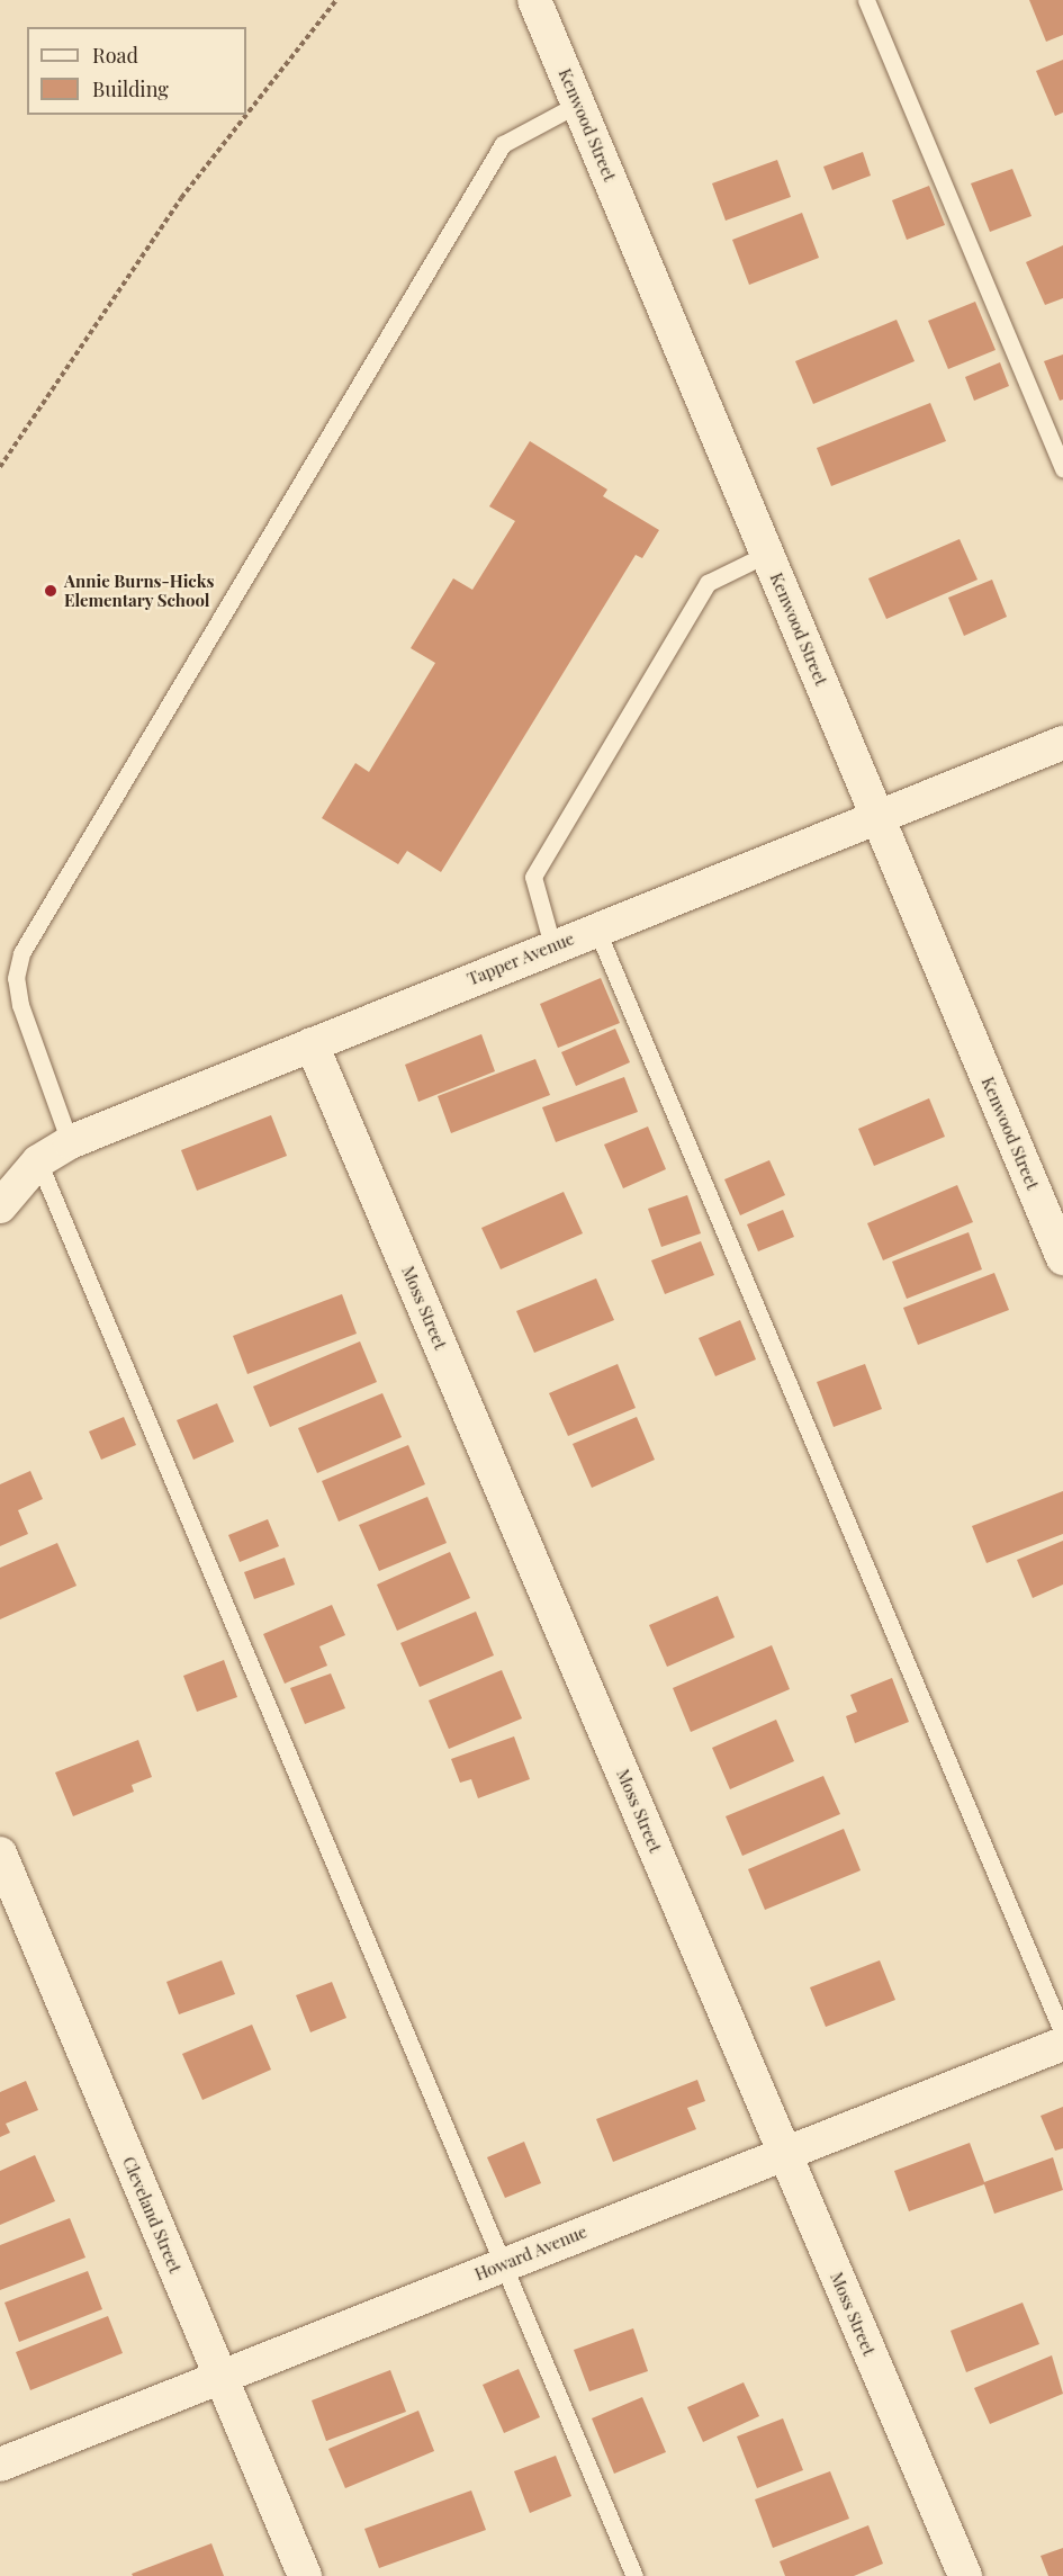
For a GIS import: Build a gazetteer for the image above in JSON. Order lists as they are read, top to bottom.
{
  "streets": {
    "street": [
      "Kenwood Street",
      "Tapper Avenue",
      "Moss Street",
      "Cleveland Street",
      "Howard Avenue"
    ]
  },
  "crossings": [
    ["Kenwood Street", "Tapper Avenue"],
    ["Tapper Avenue", "Moss Street"],
    ["Moss Street", "Howard Avenue"],
    ["Cleveland Street", "Howard Avenue"]
  ],
  "places": ["Annie Burns-Hicks Elementary School"],
  "legend": ["Road", "Building"]
}
